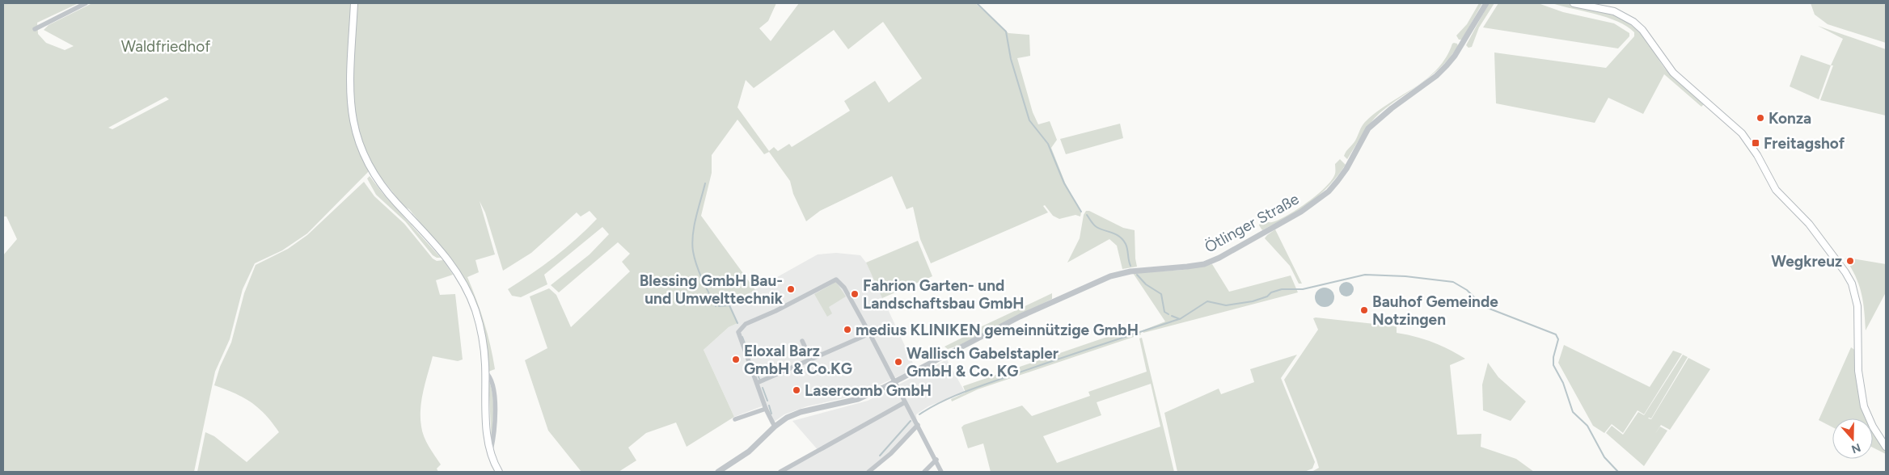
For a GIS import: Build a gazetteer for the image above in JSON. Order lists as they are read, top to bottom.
{
  "streets": {
    "street": ["Ötlinger Straße"]
  },
  "parks": ["Waldfriedhof"],
  "places": {
    "other": [
      "Konza",
      "Wegkreuz",
      "Blessing GmbH Bau- und Umwelttechnik",
      "Fahrion Garten- und Landschaftsbau GmbH",
      "Bauhof Gemeinde Notzingen",
      "medius KLINIKEN gemeinnützige GmbH",
      "Eloxal Barz GmbH & Co.KG",
      "Wallisch Gabelstapler GmbH & Co. KG",
      "Lasercomb GmbH"
    ],
    "transit": ["Freitagshof"]
  },
  "north": "bottom"
}
